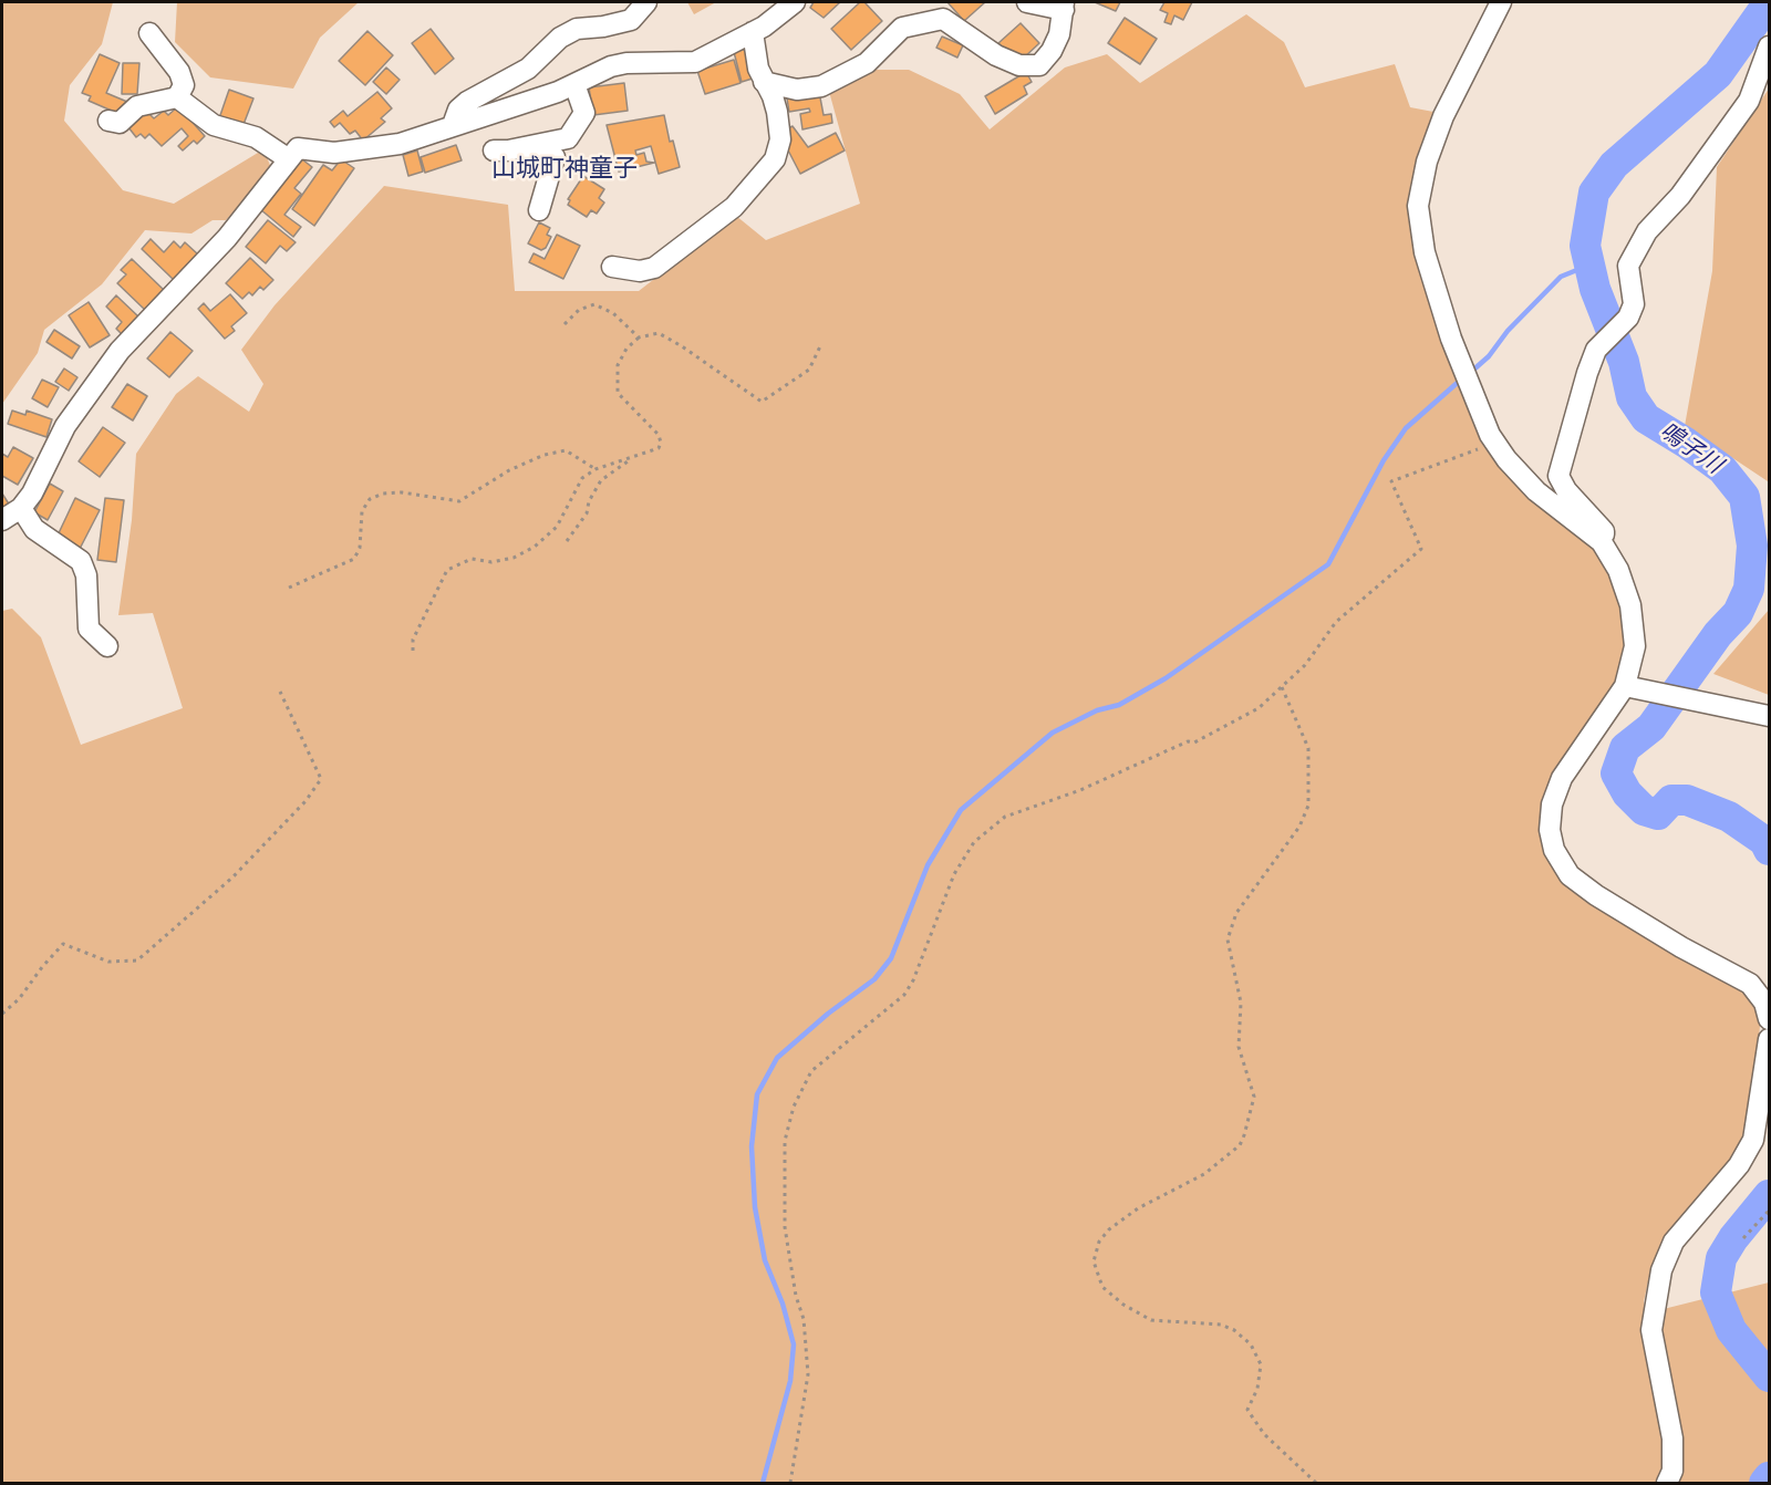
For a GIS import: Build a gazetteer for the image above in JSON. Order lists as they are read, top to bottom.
{
  "districts": ["山城町神童子"],
  "water": ["鳴子川"]
}
